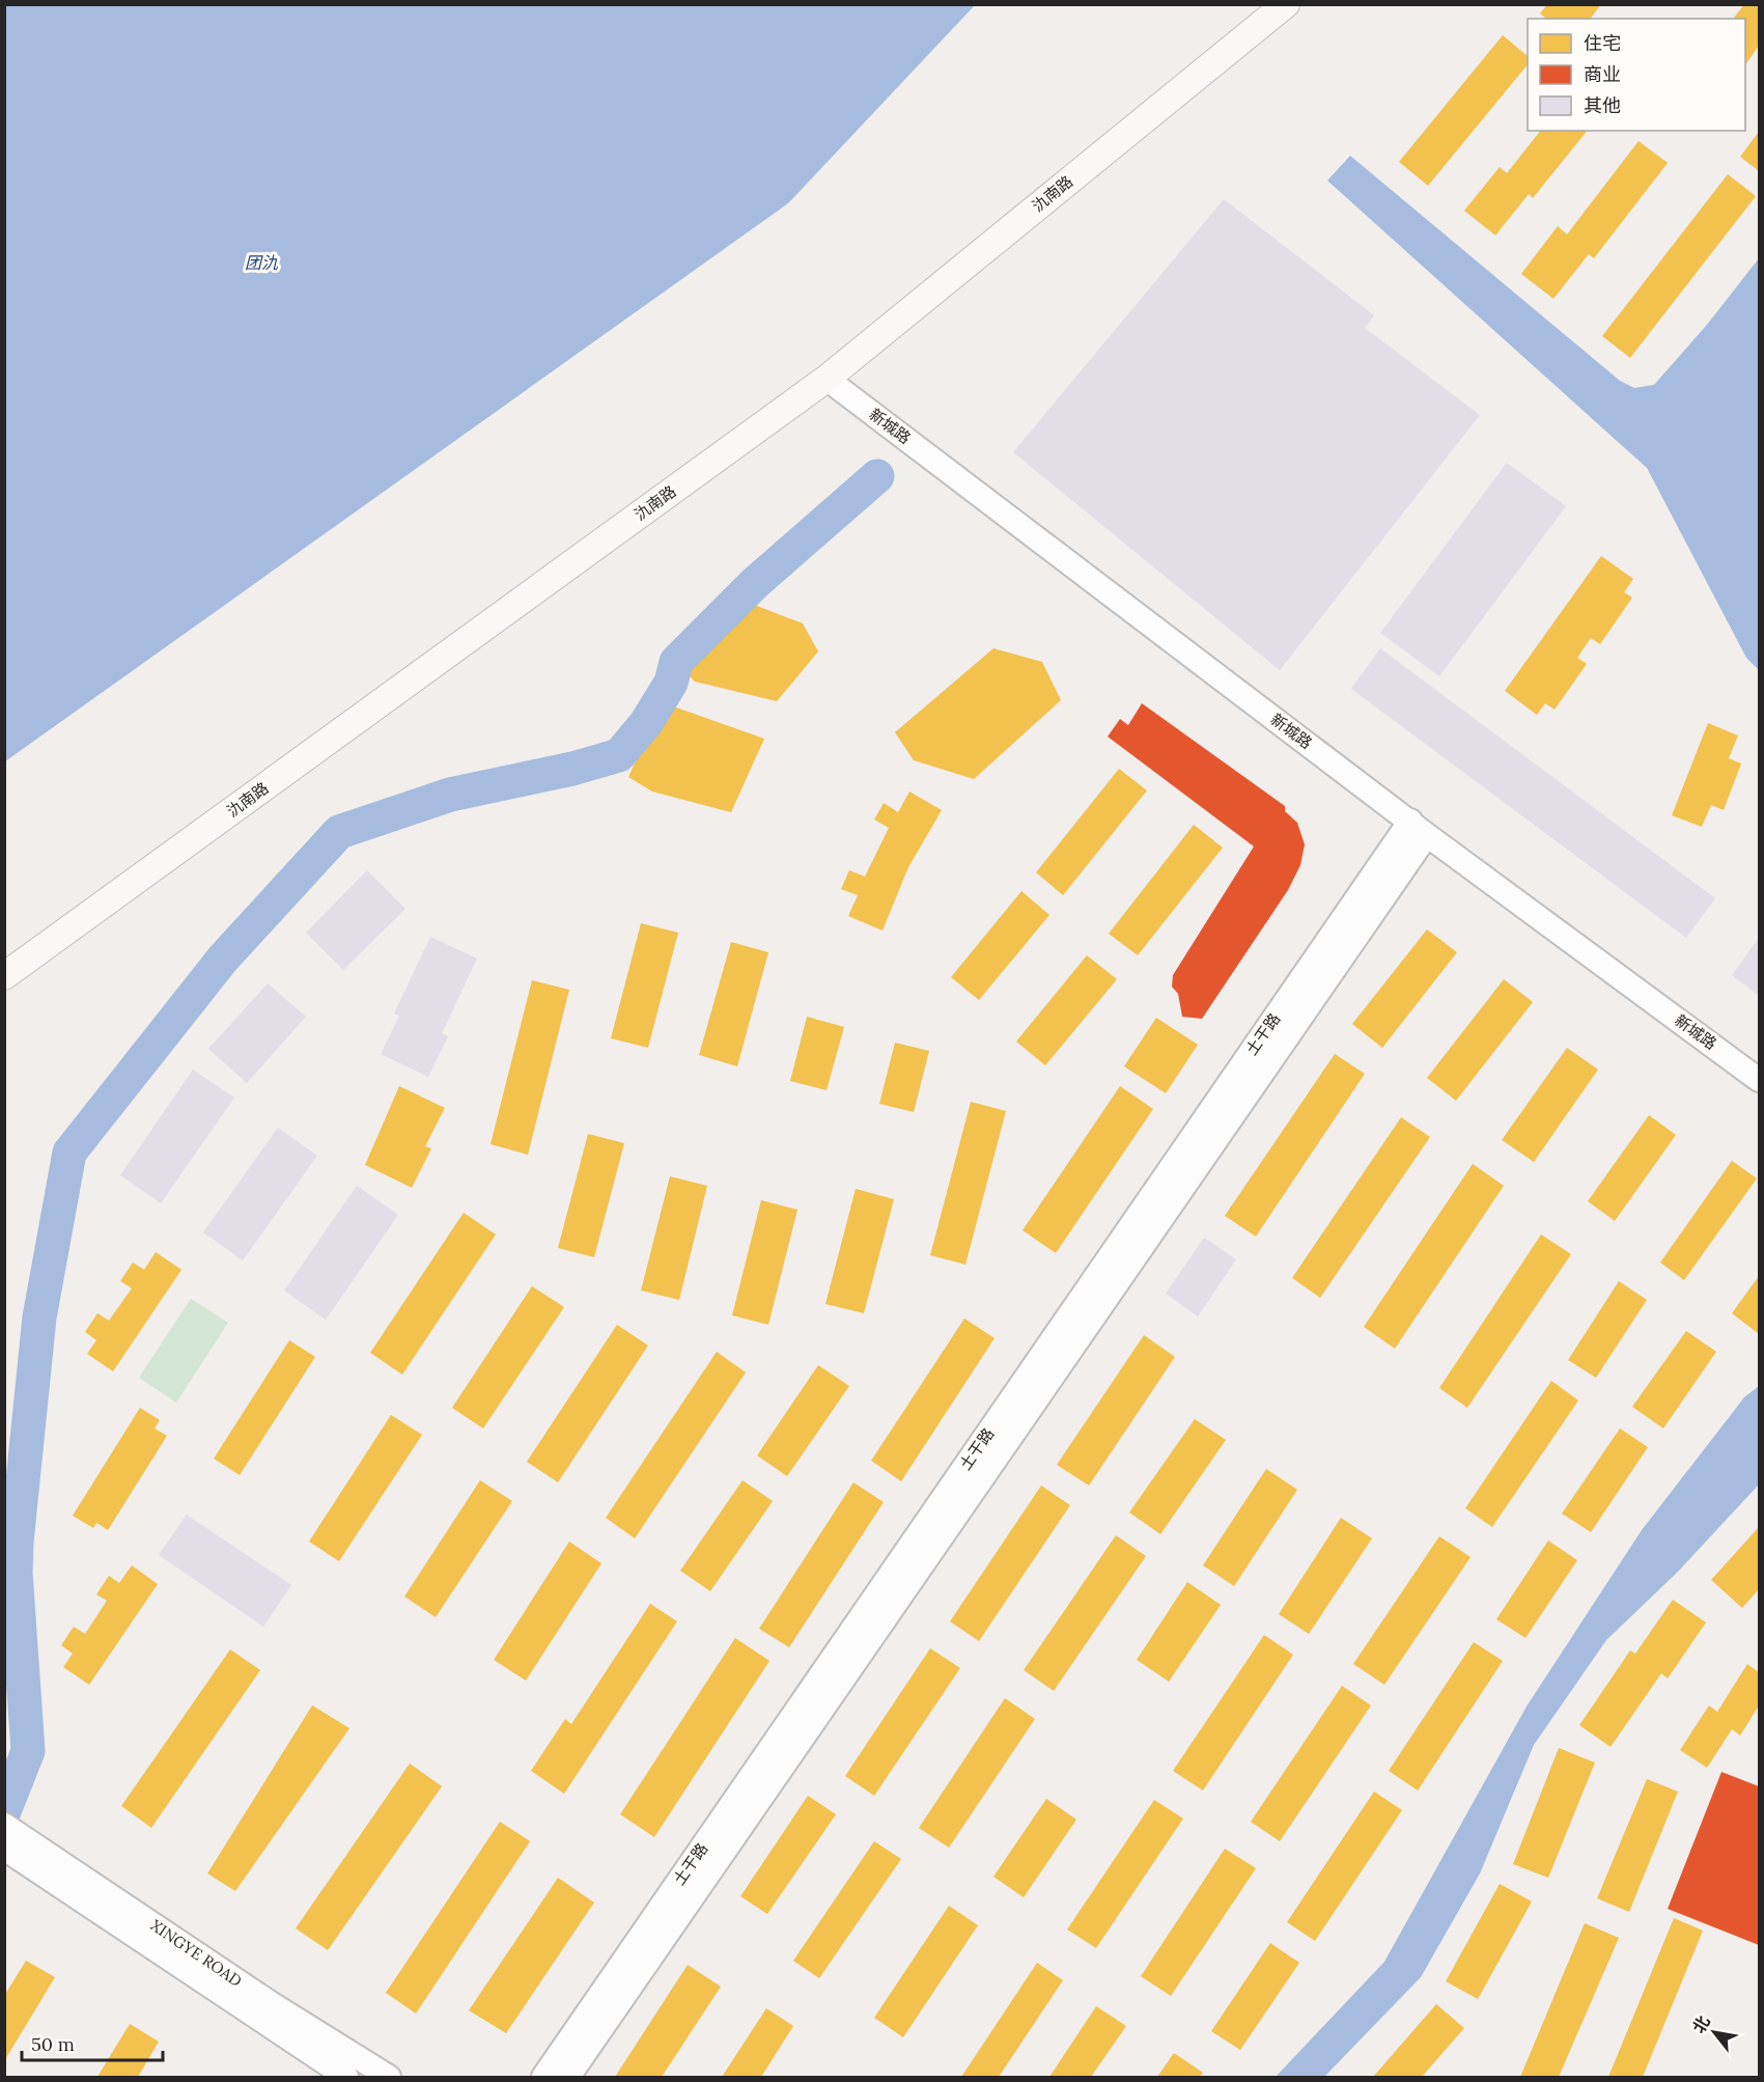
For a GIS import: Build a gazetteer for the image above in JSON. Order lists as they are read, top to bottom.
{
  "streets": {
    "main road": ["氿南路"],
    "street": ["新城路", "土干路", "XINGYE ROAD"]
  },
  "crossings": [
    ["氿南路", "新城路"],
    ["新城路", "土干路"]
  ],
  "water": ["团氿"],
  "legend": ["住宅", "商业", "其他"],
  "scale_bar": "50 m",
  "north": "top left"
}
